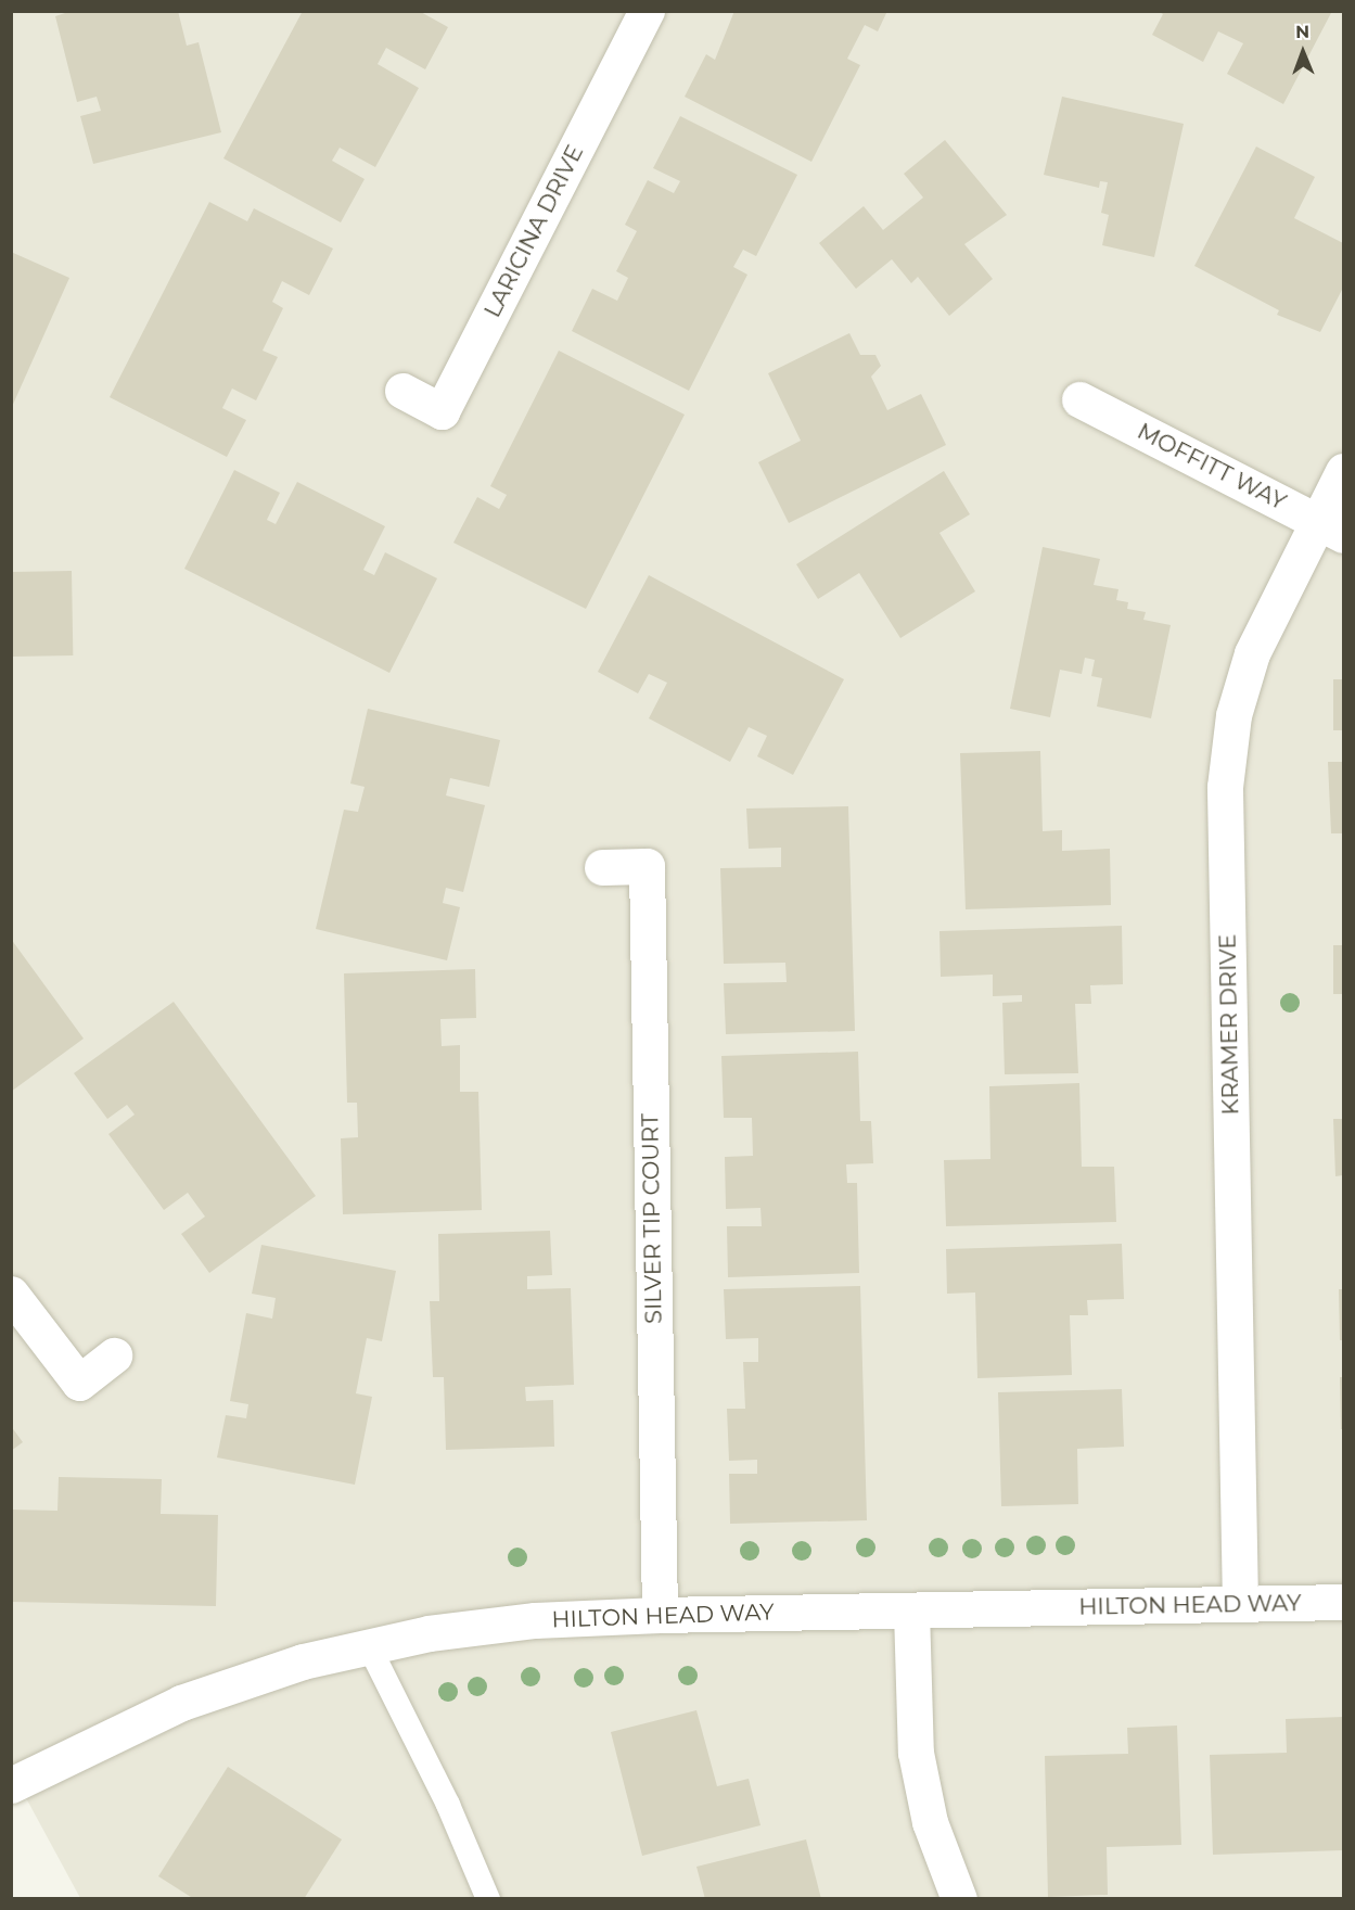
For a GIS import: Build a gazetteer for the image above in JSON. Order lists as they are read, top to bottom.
{
  "streets": {
    "street": [
      "LARICINA DRIVE",
      "MOFFITT WAY",
      "KRAMER DRIVE",
      "SILVER TIP COURT",
      "HILTON HEAD WAY"
    ]
  },
  "crossings": [
    ["MOFFITT WAY", "KRAMER DRIVE"],
    ["KRAMER DRIVE", "HILTON HEAD WAY"],
    ["SILVER TIP COURT", "HILTON HEAD WAY"]
  ],
  "north": "top"
}
